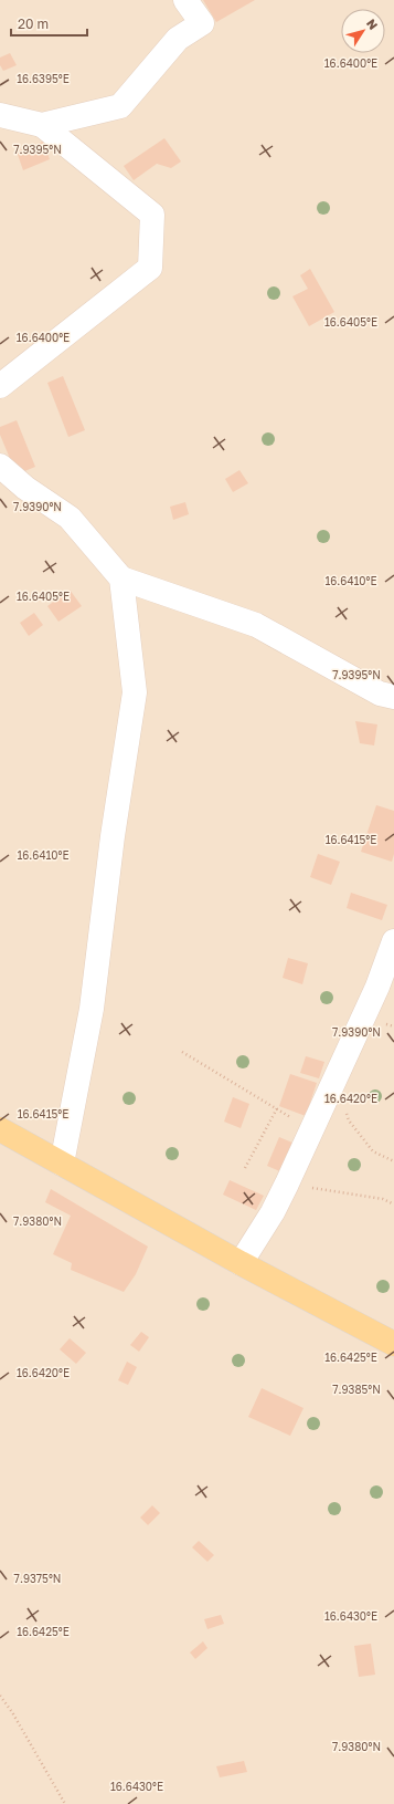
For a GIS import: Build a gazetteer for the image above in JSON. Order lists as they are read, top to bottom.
{
  "scale_bar": "20 m",
  "north": "top right",
  "coordinates": [
    "16.6400°E",
    "16.6395°E",
    "7.9395°N",
    "16.6405°E",
    "7.9390°N",
    "16.6410°E",
    "16.6415°E",
    "16.6420°E",
    "7.9380°N",
    "16.6425°E",
    "7.9385°N",
    "7.9375°N",
    "16.6430°E"
  ]
}
